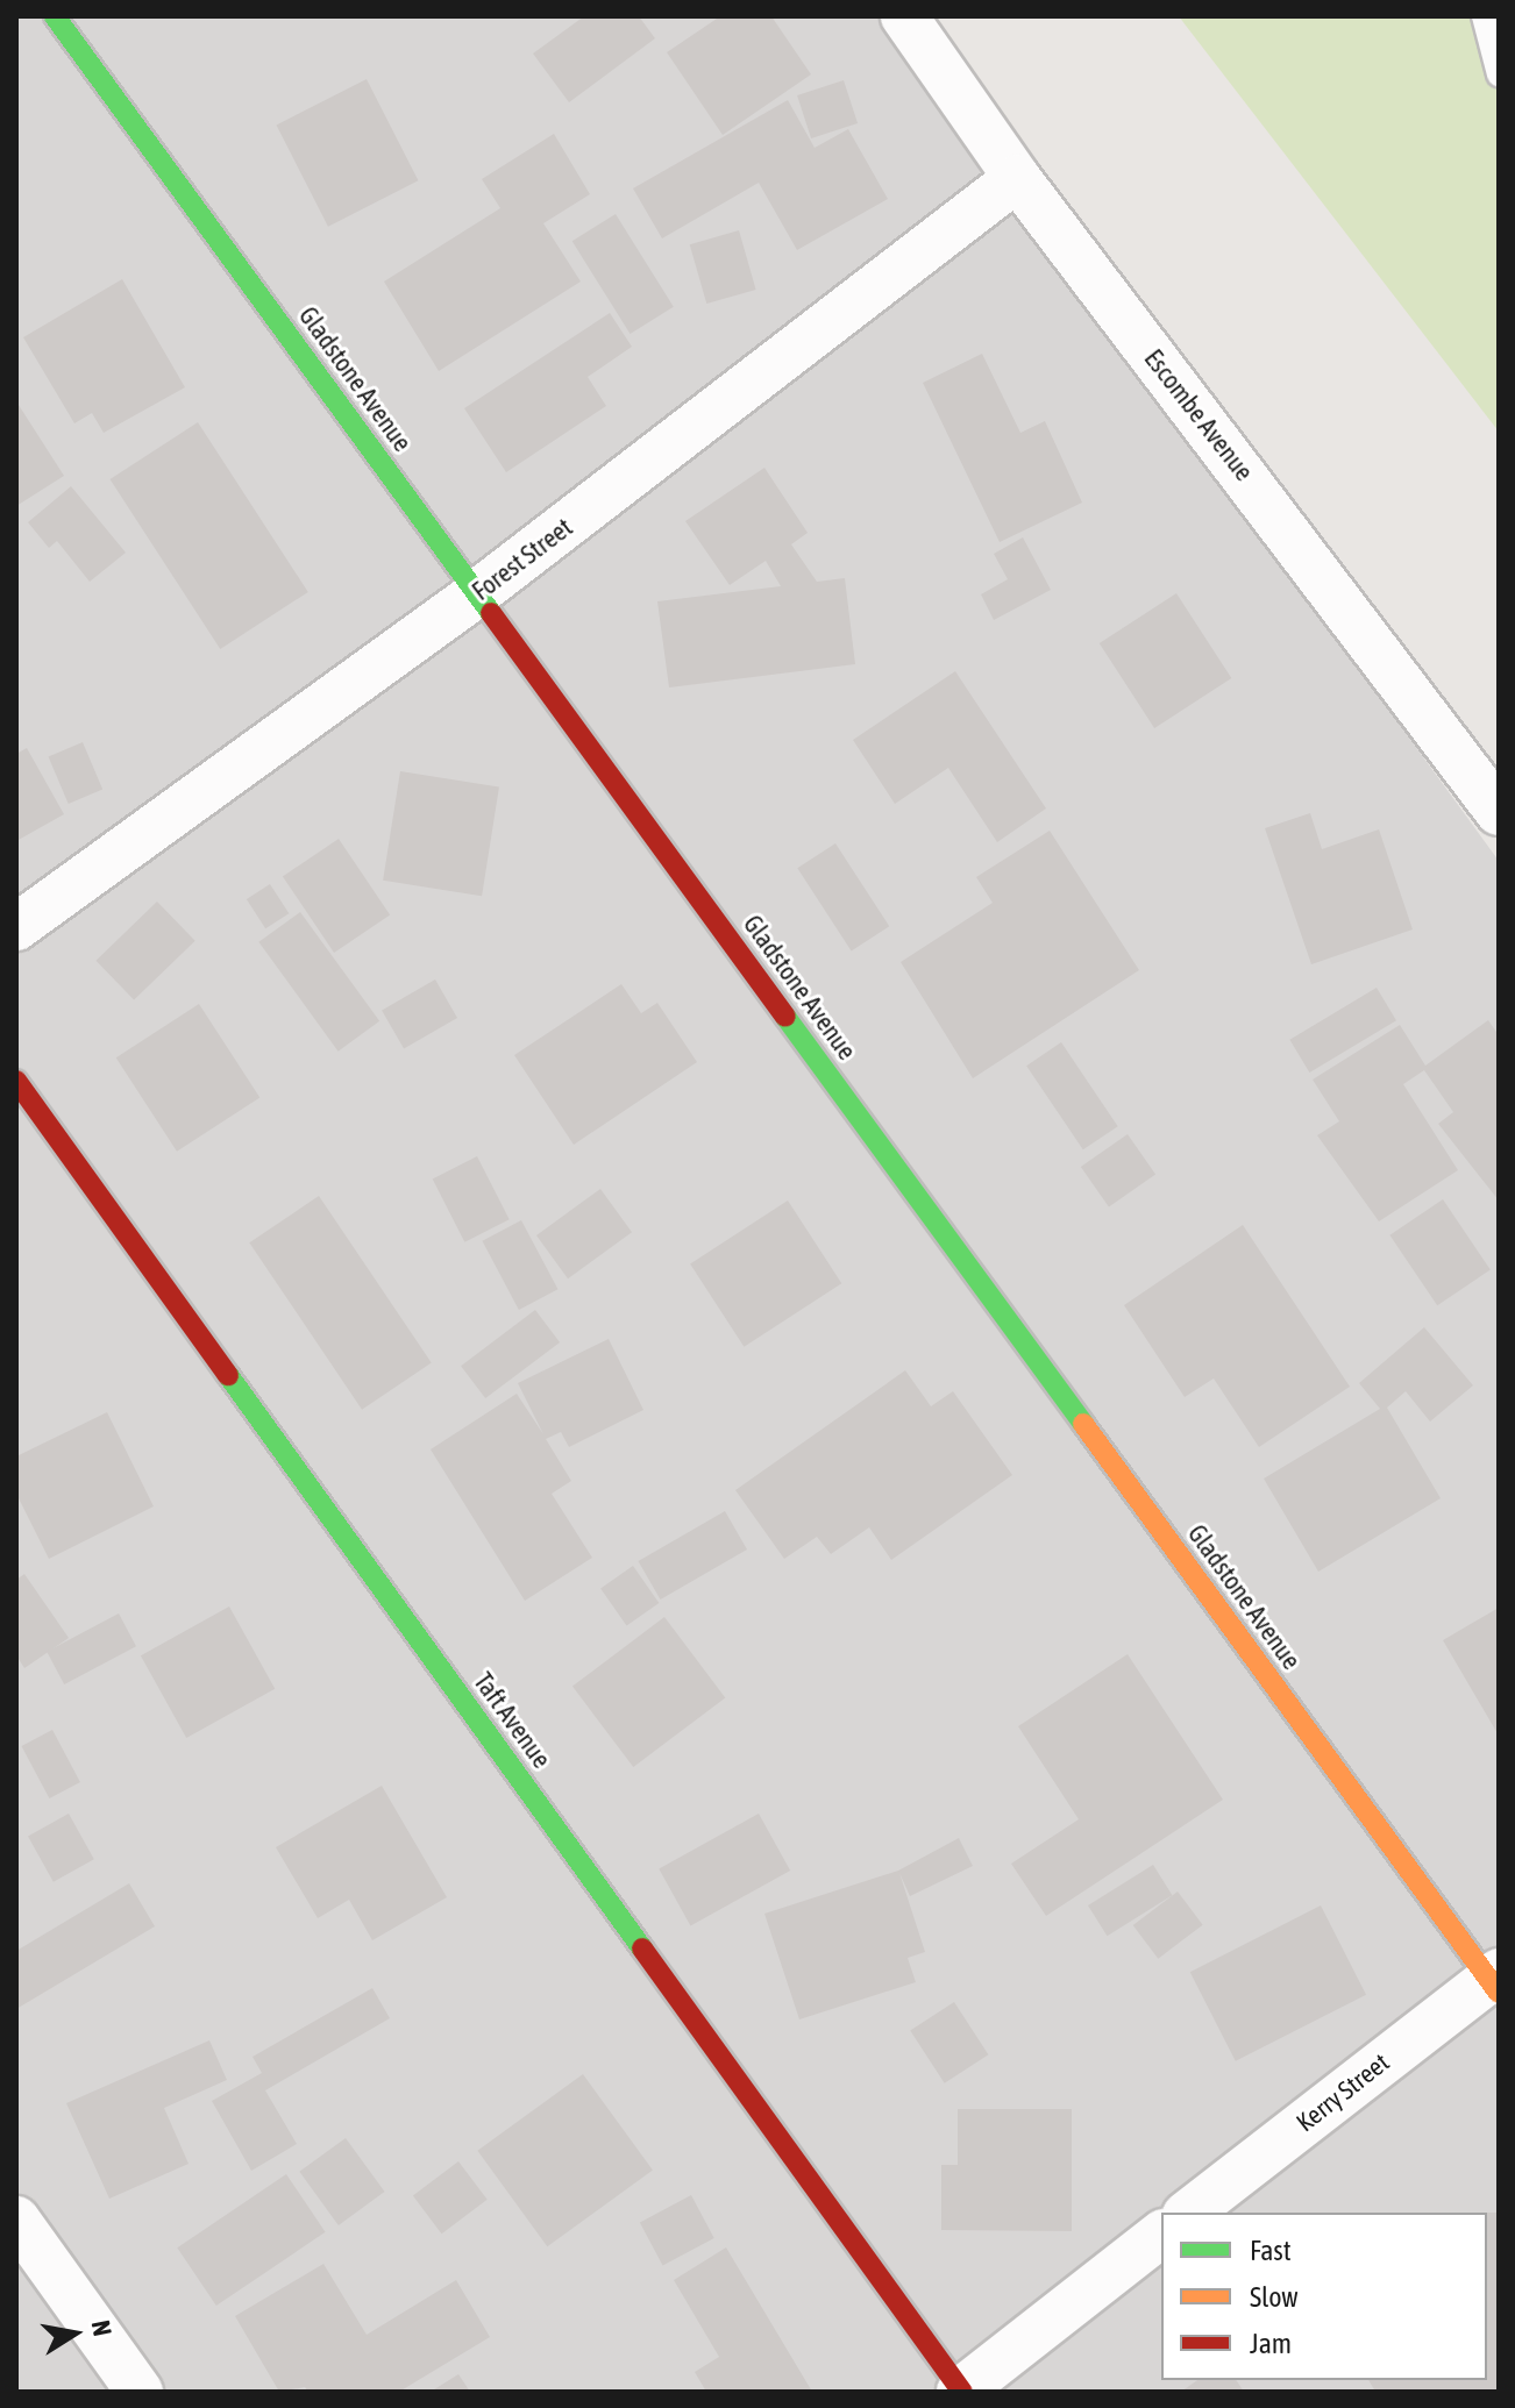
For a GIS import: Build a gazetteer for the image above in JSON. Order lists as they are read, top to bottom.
{
  "streets": {
    "street": [
      "Gladstone Avenue",
      "Escombe Avenue",
      "Forest Street",
      "Taft Avenue",
      "Kerry Street"
    ]
  },
  "crossings": [
    ["Gladstone Avenue", "Forest Street"],
    ["Gladstone Avenue", "Kerry Street"],
    ["Escombe Avenue", "Forest Street"]
  ],
  "legend": ["Fast", "Slow", "Jam"],
  "north": "right"
}
